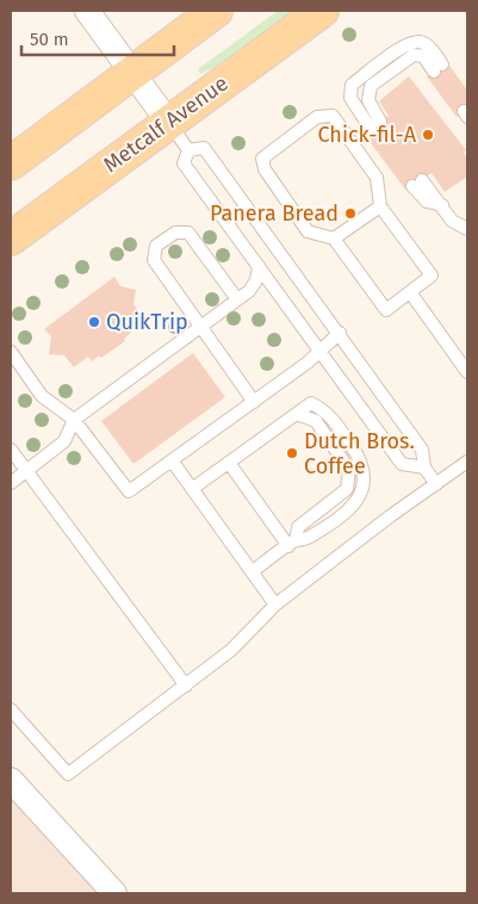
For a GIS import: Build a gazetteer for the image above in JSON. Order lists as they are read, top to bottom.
{
  "streets": {
    "main road": ["Metcalf Avenue"]
  },
  "places": [
    "Chick-fil-A",
    "Panera Bread",
    "QuikTrip",
    "Dutch Bros. Coffee"
  ],
  "scale_bar": "50 m"
}
